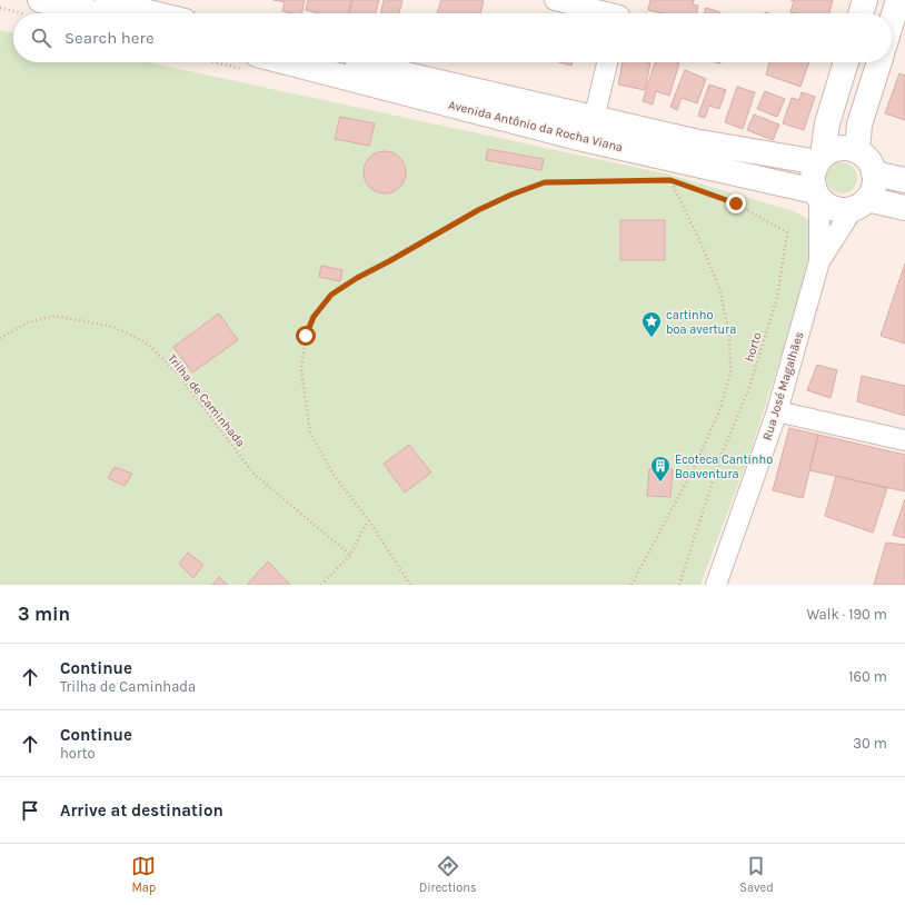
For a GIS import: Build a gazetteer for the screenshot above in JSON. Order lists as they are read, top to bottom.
{
  "streets": {
    "main road": ["Avenida Antônio da Rocha Viana"],
    "street": ["Rua José Magalhães"],
    "path": ["horto", "Trilha de Caminhada"]
  },
  "crossings": [
    ["Avenida Antônio da Rocha Viana", "Rua José Magalhães"]
  ],
  "places": {
    "place": ["cartinho boa avertura"],
    "building": ["Ecoteca Cantinho Boaventura"]
  },
  "page": {
    "search": "Search here",
    "heading": ["3 min", "Walk · 190 m"],
    "list": [
      ["Continue", "Trilha de Caminhada", "160 m"],
      ["Continue", "horto", "30 m"],
      "Arrive at destination"
    ],
    "nav": ["Map", "Directions", "Saved"]
  }
}
